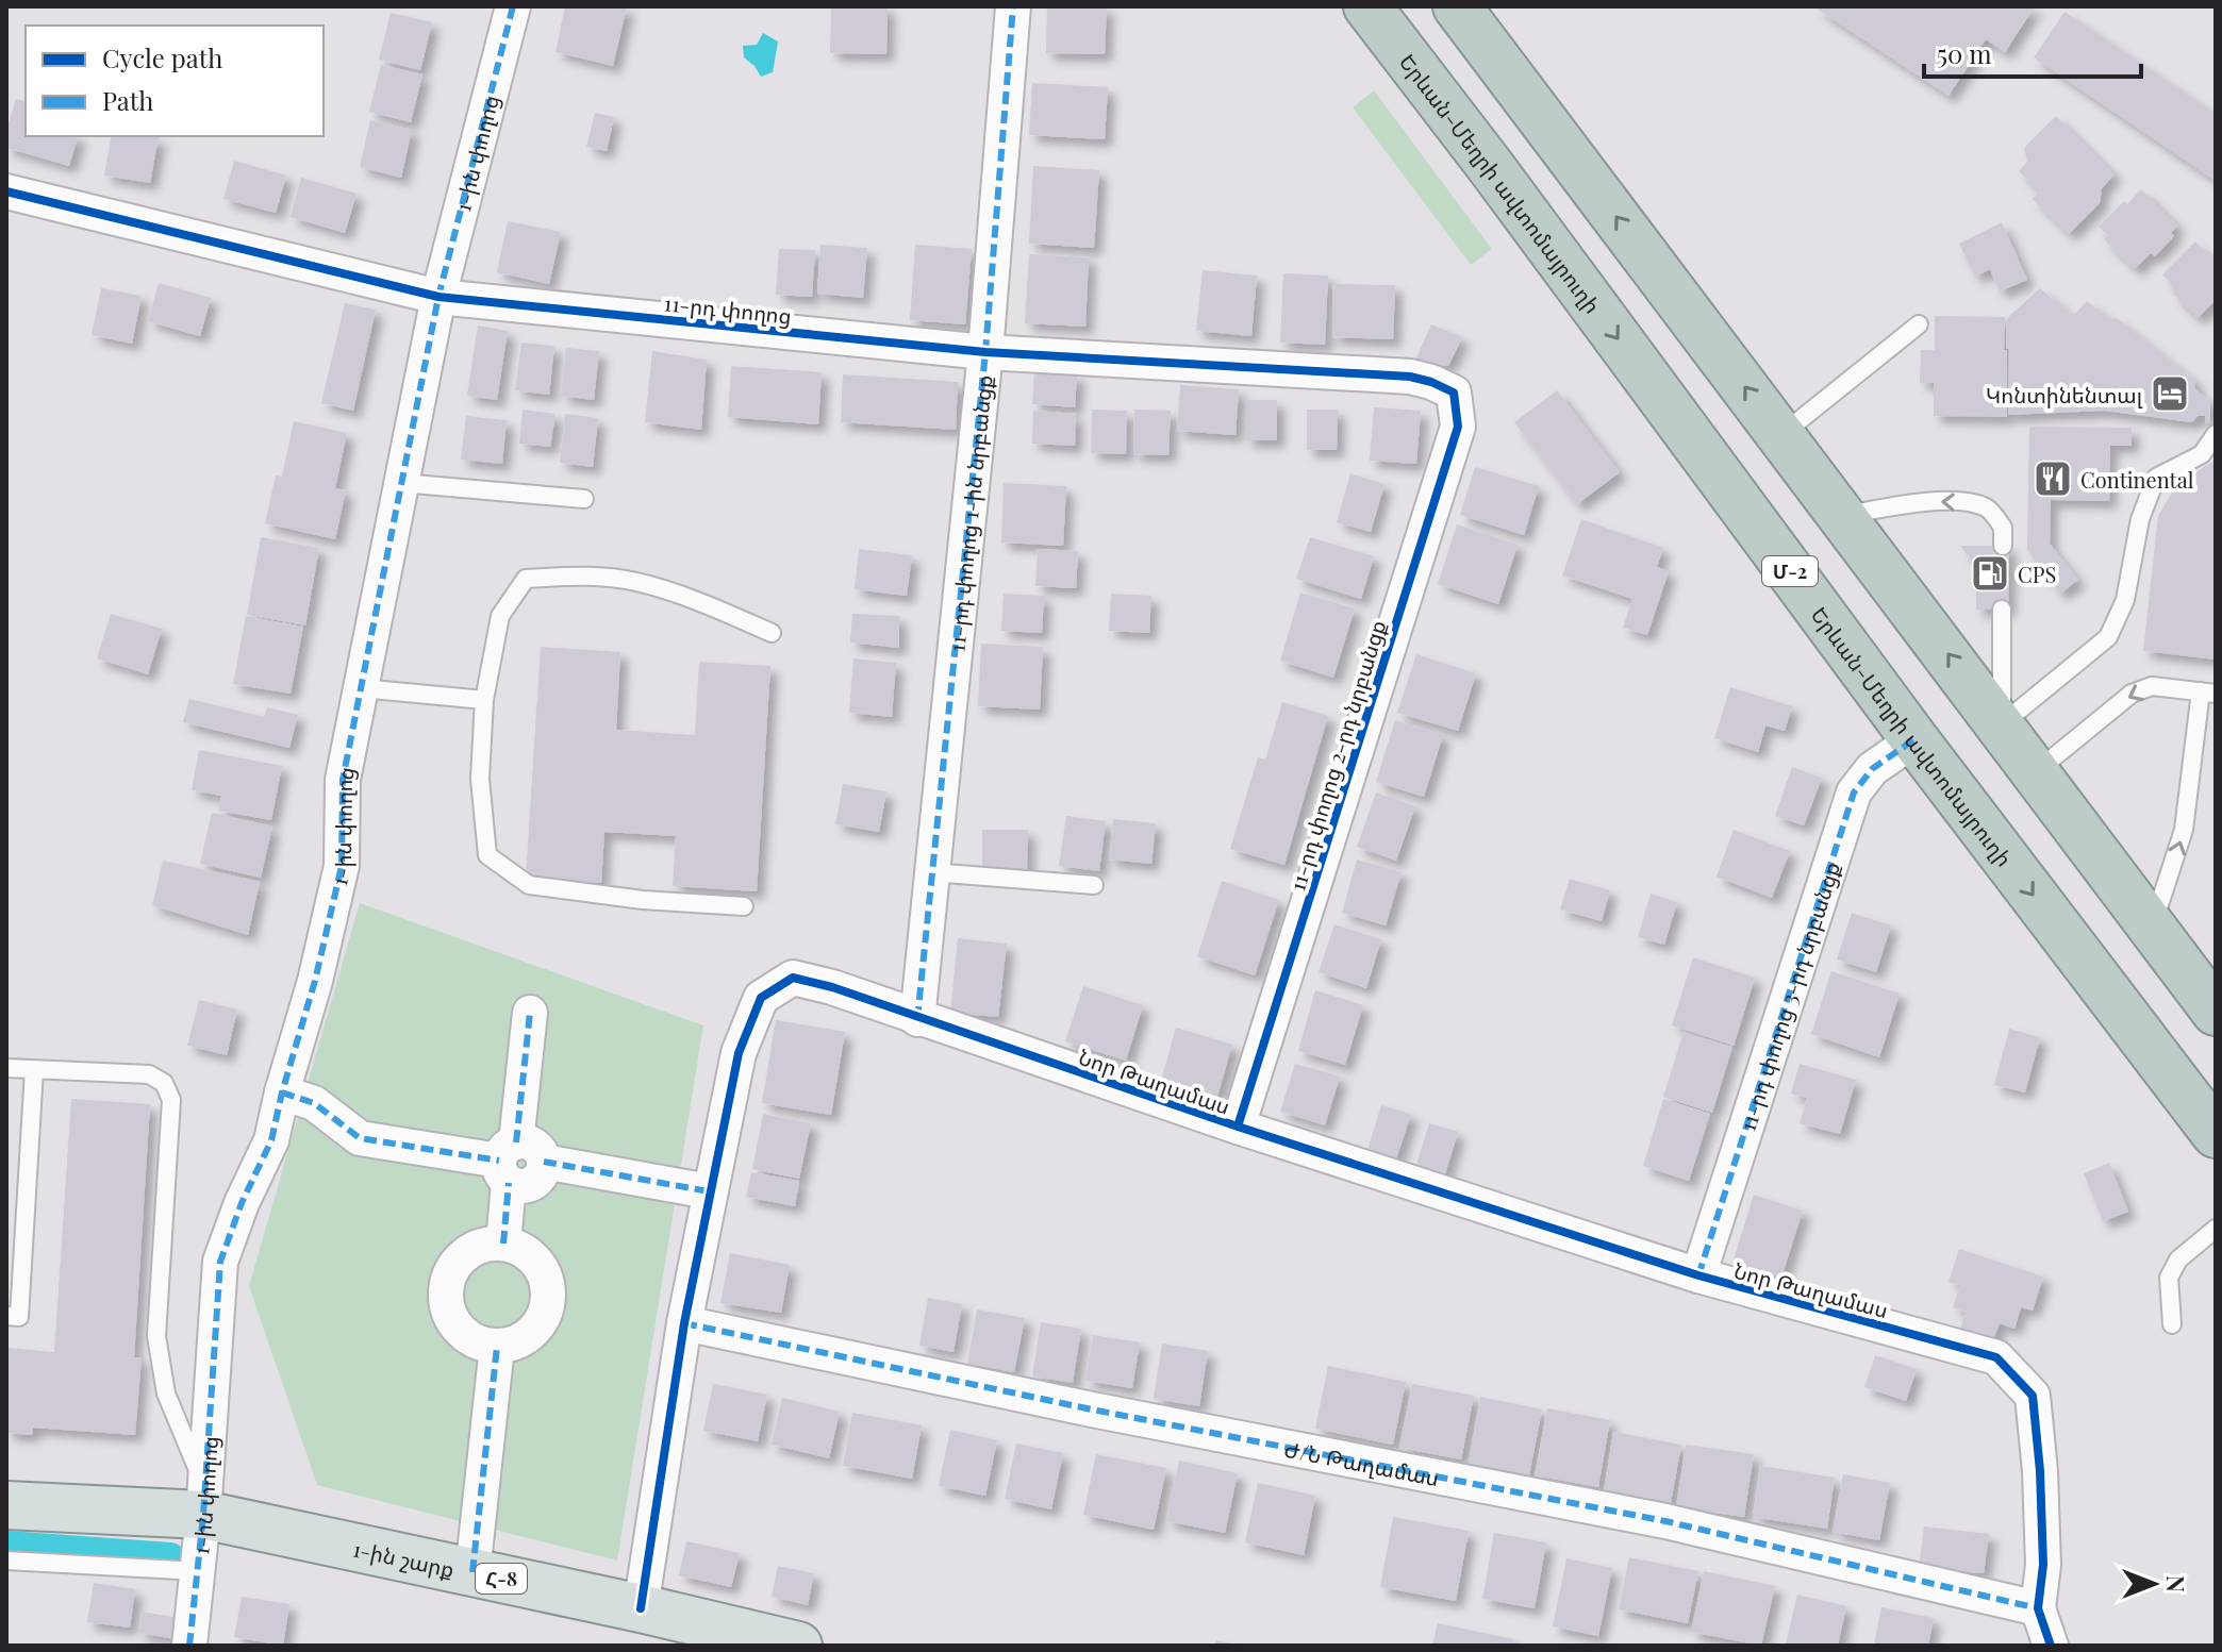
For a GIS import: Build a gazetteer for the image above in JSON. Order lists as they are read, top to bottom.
{
  "streets": {
    "highway": ["Երևան-Մեղրի ավտոմայրուղի", "Մ-2"],
    "main road": ["1-ին շարք", "Հ-8"],
    "street": [
      "1-ին փողոց",
      "11-րդ փողոց",
      "11-րդ փողոց 1-ին նրբանցք",
      "11-րդ փողոց 2-րդ նրբանցք",
      "11-րդ փողոց 3-րդ նրբանցք",
      "Նոր Թաղամաս",
      "Ժ/Ն Թաղամաս"
    ]
  },
  "crossings": [
    ["1-ին փողոց", "11-րդ փողոց"],
    ["1-ին փողոց", "1-ին շարք"],
    ["Երևան-Մեղրի ավտոմայրուղի", "11-րդ փողոց 3-րդ նրբանցք"],
    ["11-րդ փողոց", "11-րդ փողոց 1-ին նրբանցք"],
    ["11-րդ փողոց", "11-րդ փողոց 2-րդ նրբանցք"],
    ["11-րդ փողոց 1-ին նրբանցք", "Նոր Թաղամաս"],
    ["11-րդ փողոց 2-րդ նրբանցք", "Նոր Թաղամաս"],
    ["11-րդ փողոց 3-րդ նրբանցք", "Նոր Թաղամաս"],
    ["Նոր Թաղամաս", "Ժ/Ն Թաղամաս"],
    ["Նոր Թաղամաս", "1-ին շարք"]
  ],
  "places": {
    "hotel": ["Կոնտինենտալ"],
    "restaurant": ["Continental"],
    "fuel station": ["CPS"]
  },
  "legend": ["Cycle path", "Path"],
  "scale_bar": "50 m",
  "north": "right"
}
